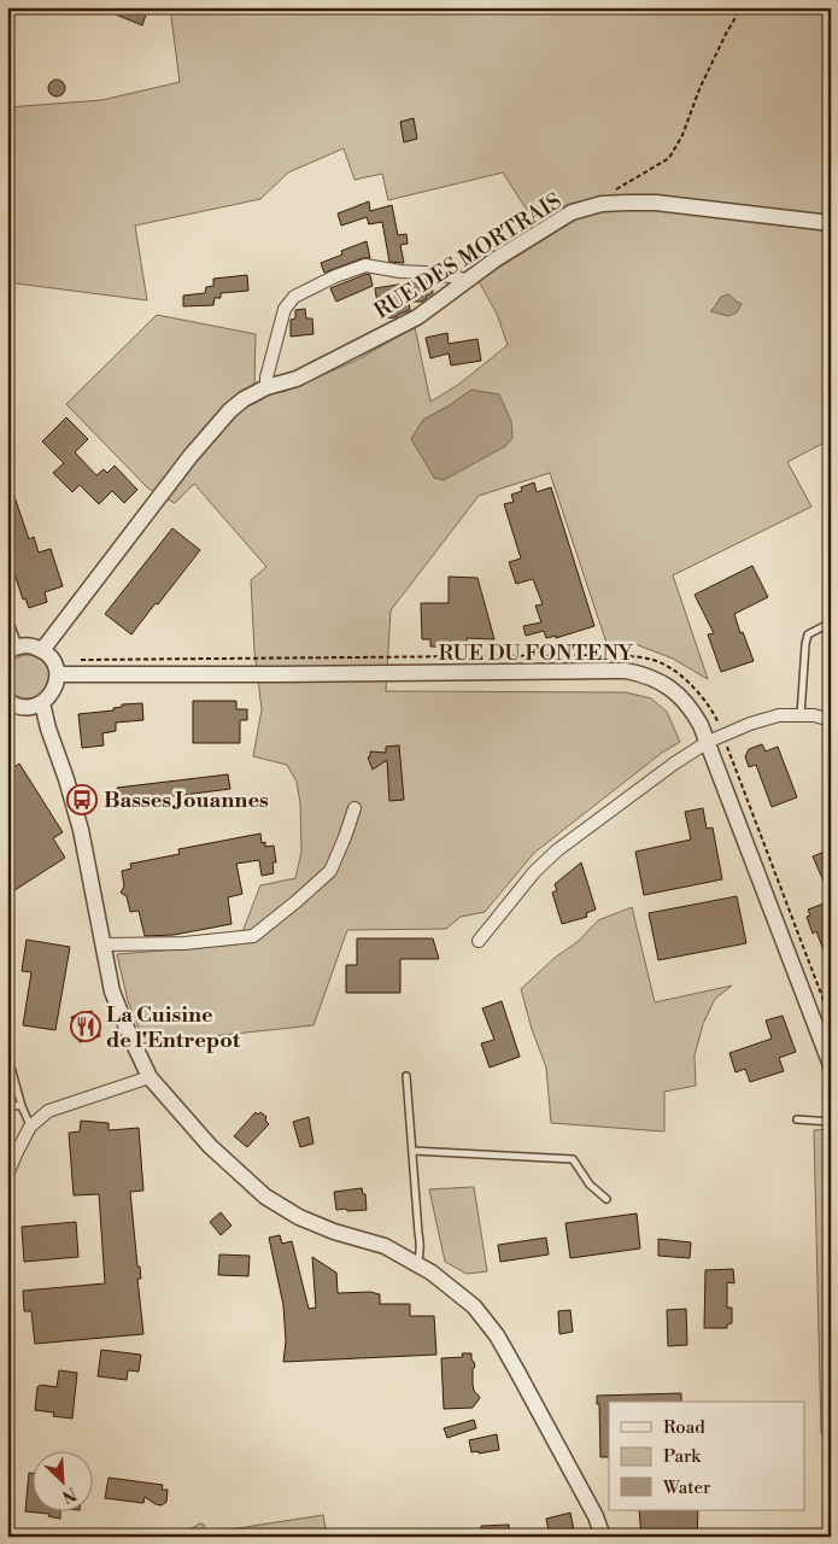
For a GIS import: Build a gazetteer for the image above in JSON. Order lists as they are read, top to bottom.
{
  "streets": {
    "street": ["RUE DES MORTRAIS", "RUE DU FONTENY"]
  },
  "places": {
    "bus stop": ["Basses Jouannes"],
    "restaurant": ["La Cuisine de l'Entrepot"]
  },
  "legend": ["Road", "Park", "Water"],
  "north": "bottom right"
}
